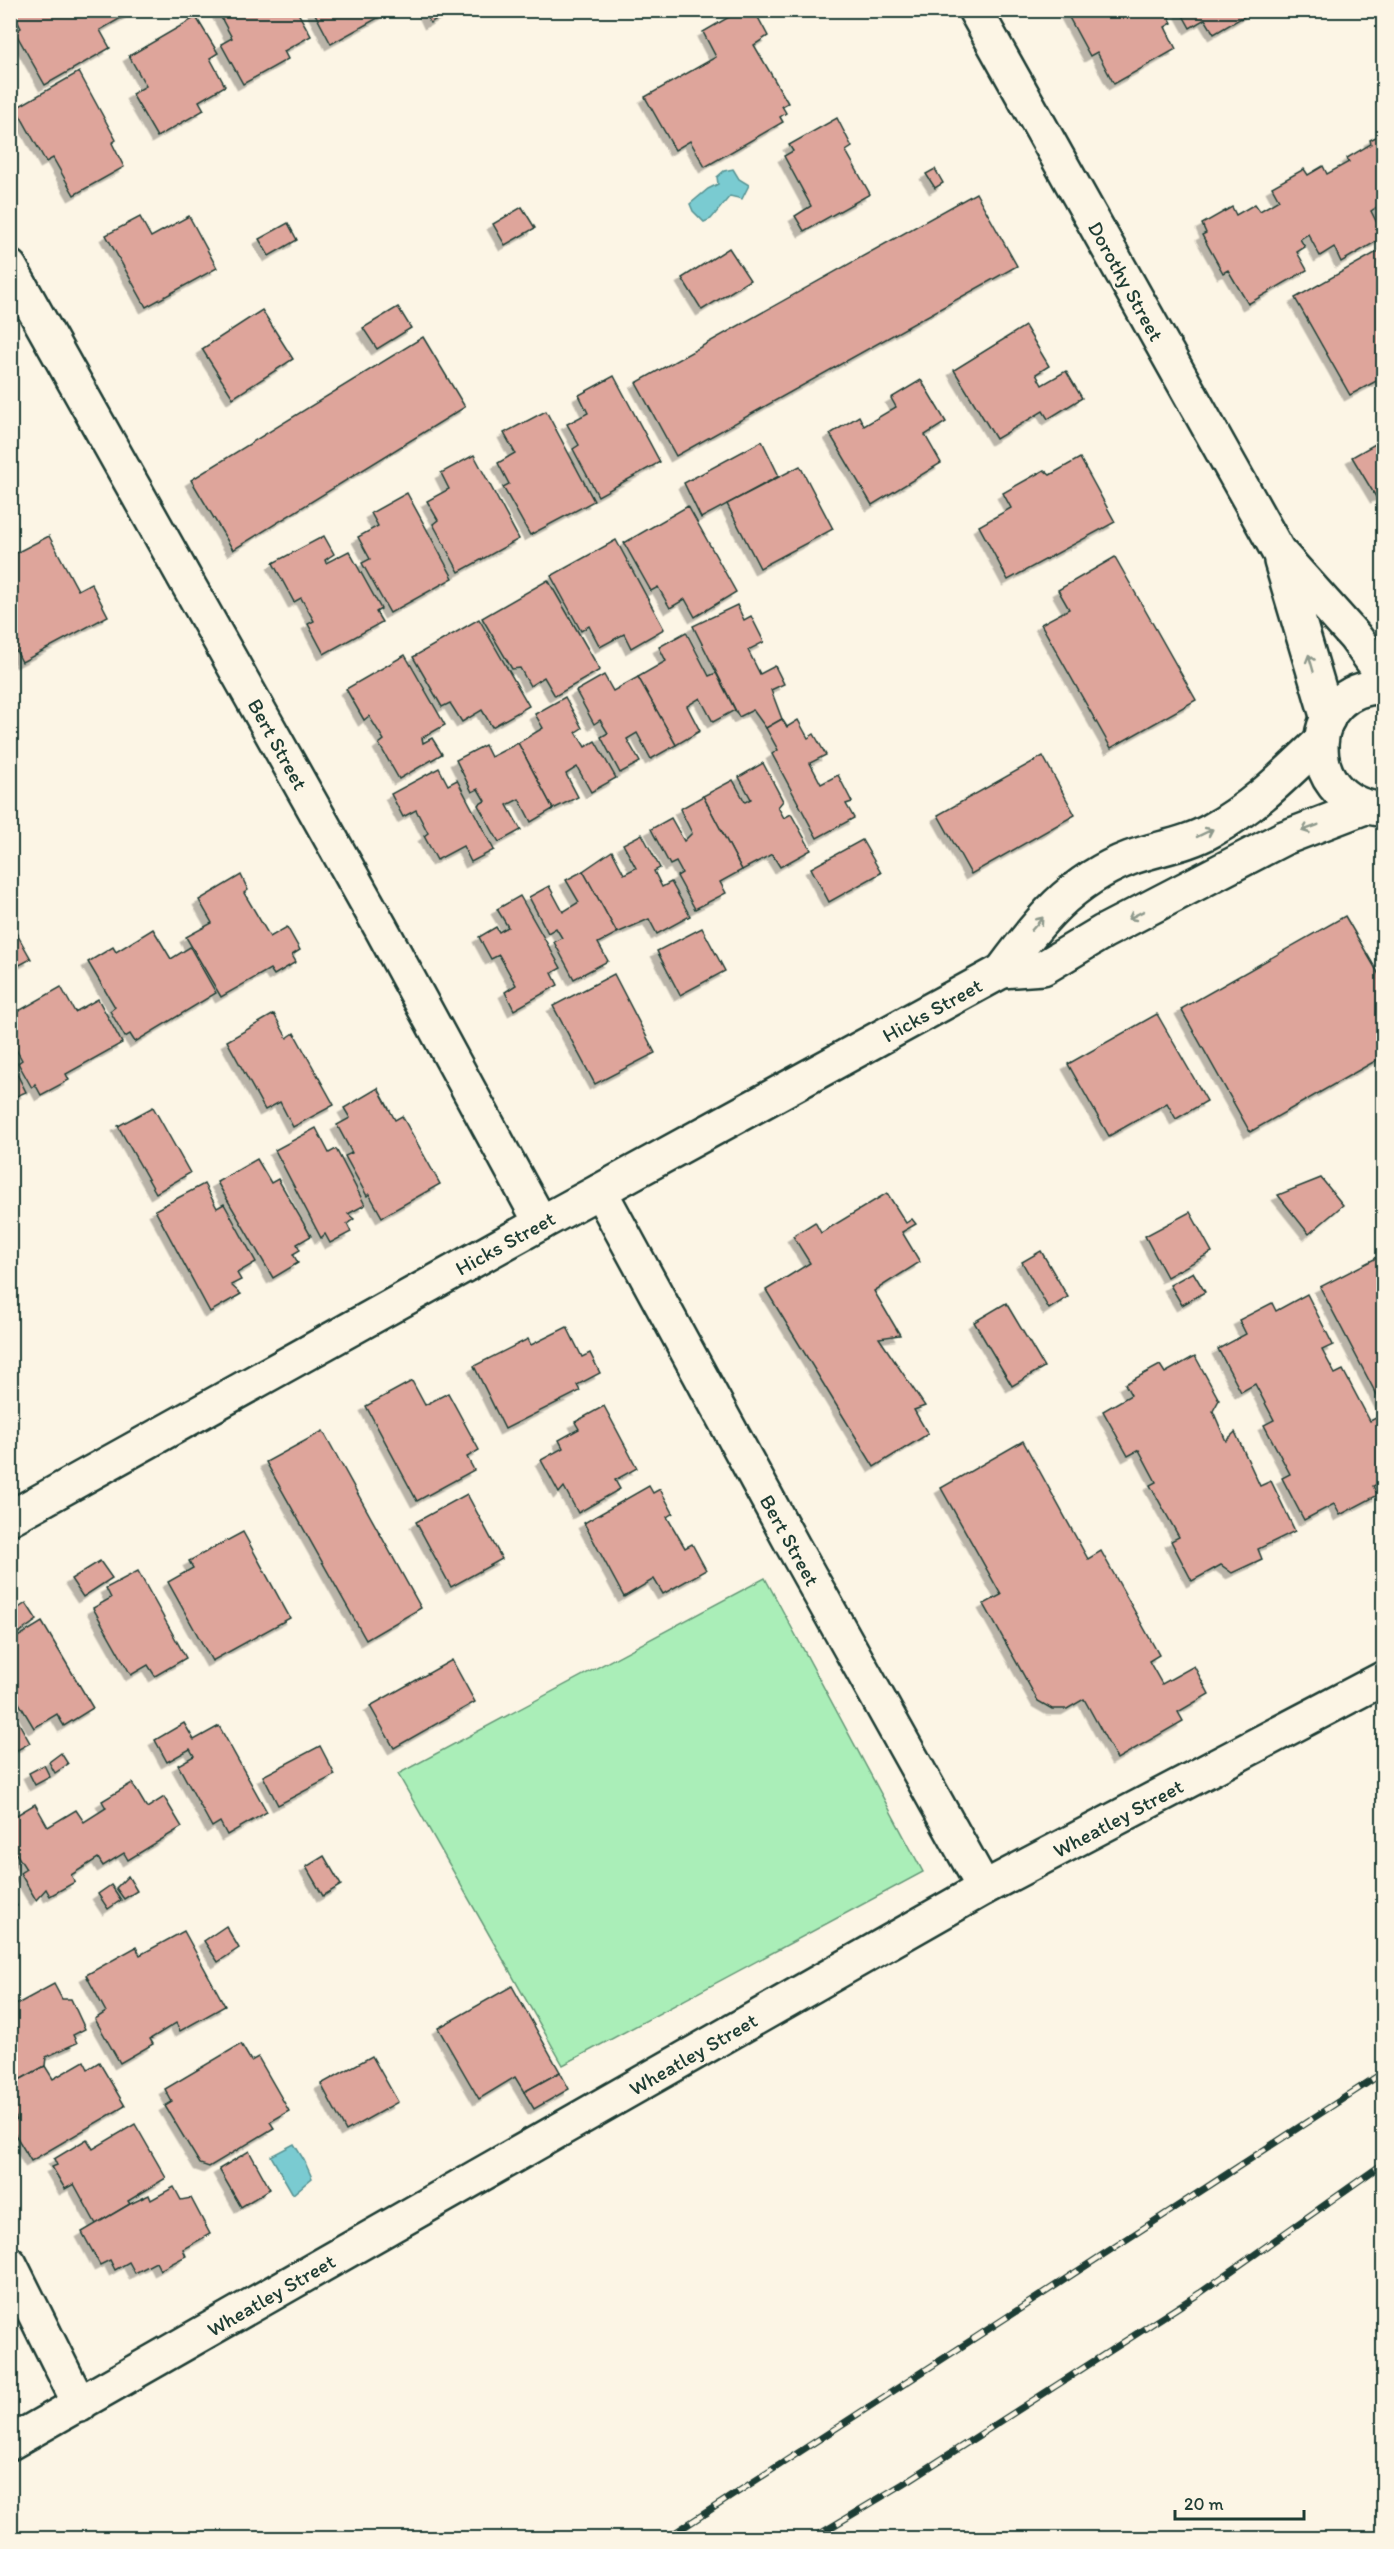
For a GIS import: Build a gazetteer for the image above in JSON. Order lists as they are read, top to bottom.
{
  "streets": {
    "street": [
      "Dorothy Street",
      "Bert Street",
      "Hicks Street",
      "Wheatley Street"
    ]
  },
  "crossings": [
    ["Dorothy Street", "Hicks Street"],
    ["Bert Street", "Hicks Street"],
    ["Bert Street", "Wheatley Street"]
  ],
  "scale_bar": "20 m"
}
